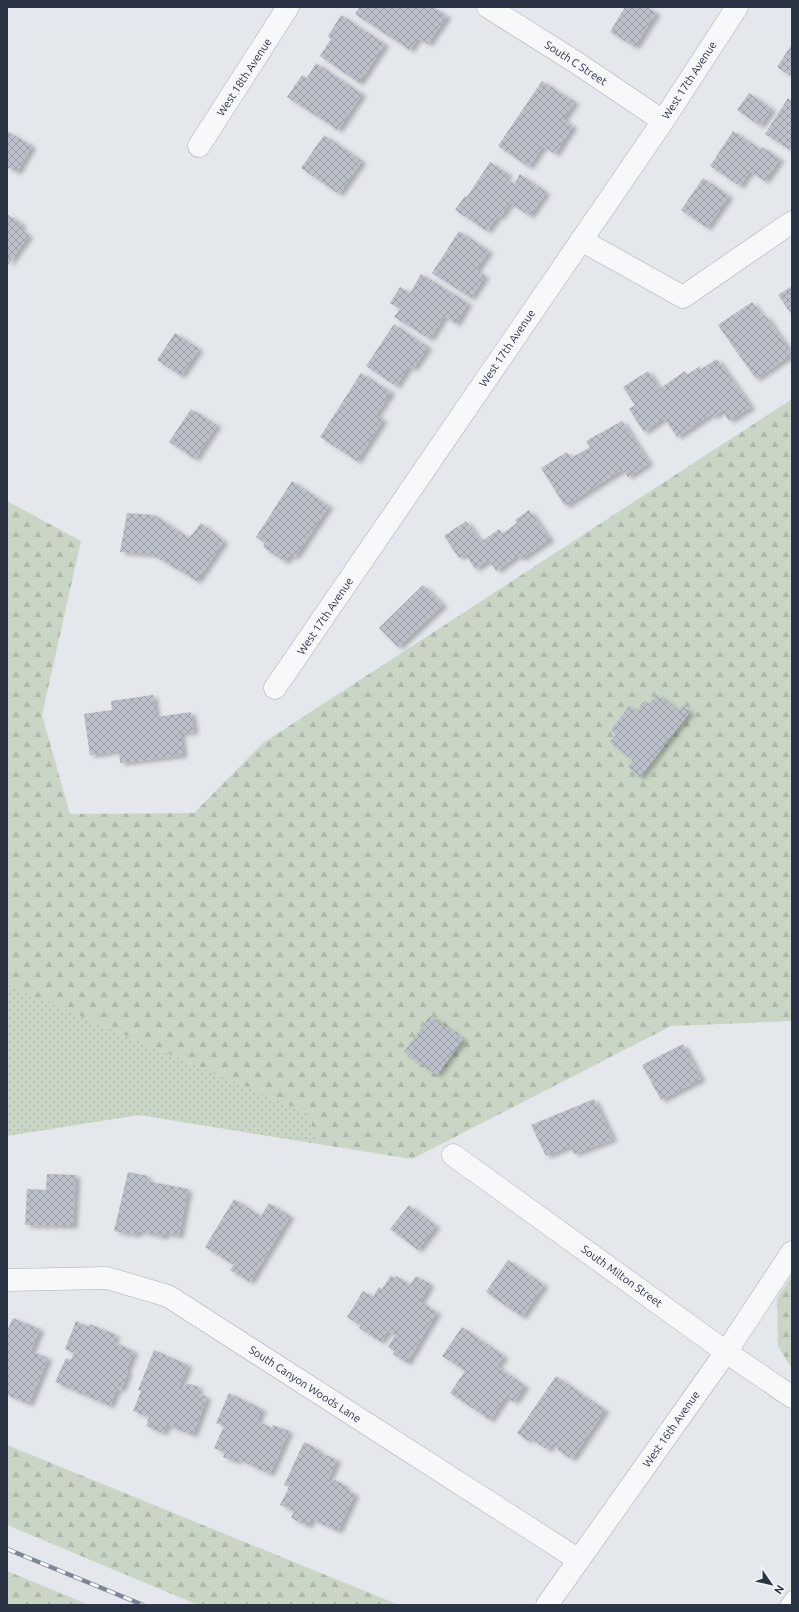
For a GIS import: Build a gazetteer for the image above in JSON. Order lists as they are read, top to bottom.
{
  "streets": {
    "street": [
      "South C Street",
      "West 18th Avenue",
      "West 17th Avenue",
      "South Milton Street",
      "South Canyon Woods Lane",
      "West 16th Avenue"
    ]
  },
  "crossings": [
    ["South C Street", "West 17th Avenue"],
    ["South Milton Street", "West 16th Avenue"],
    ["South Canyon Woods Lane", "West 16th Avenue"]
  ],
  "north": "bottom right"
}
